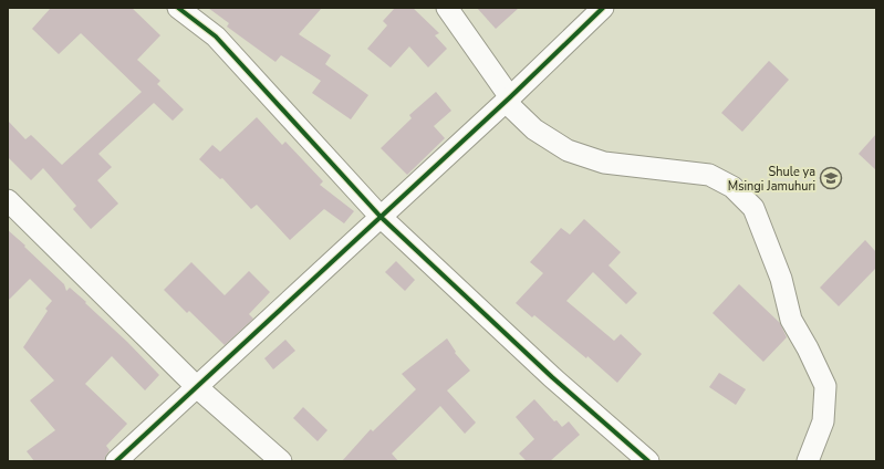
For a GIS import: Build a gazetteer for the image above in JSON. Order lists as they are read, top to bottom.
{
  "places": {
    "school or university": ["Shule ya Msingi Jamuhuri"]
  }
}
